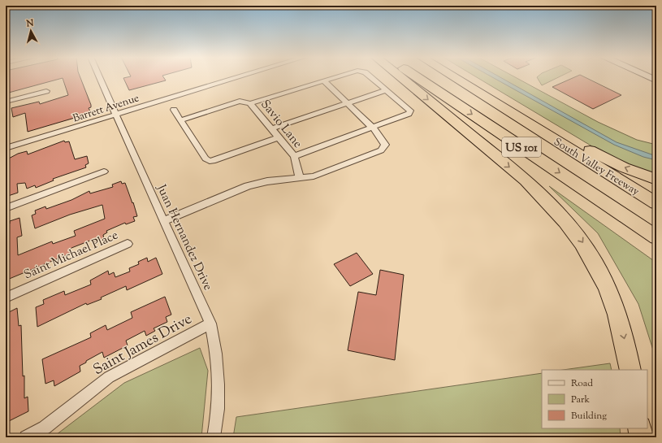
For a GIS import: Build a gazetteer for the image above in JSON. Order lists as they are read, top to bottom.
{
  "streets": {
    "highway": ["US 101", "South Valley Freeway"],
    "street": [
      "Barrett Avenue",
      "Savio Lane",
      "Juan Hernandez Drive",
      "Saint Michael Place",
      "Saint James Drive"
    ]
  },
  "crossings": [
    ["Barrett Avenue", "Juan Hernandez Drive"],
    ["Juan Hernandez Drive", "Saint James Drive"]
  ],
  "legend": ["Road", "Park", "Building"],
  "north": "top"
}
